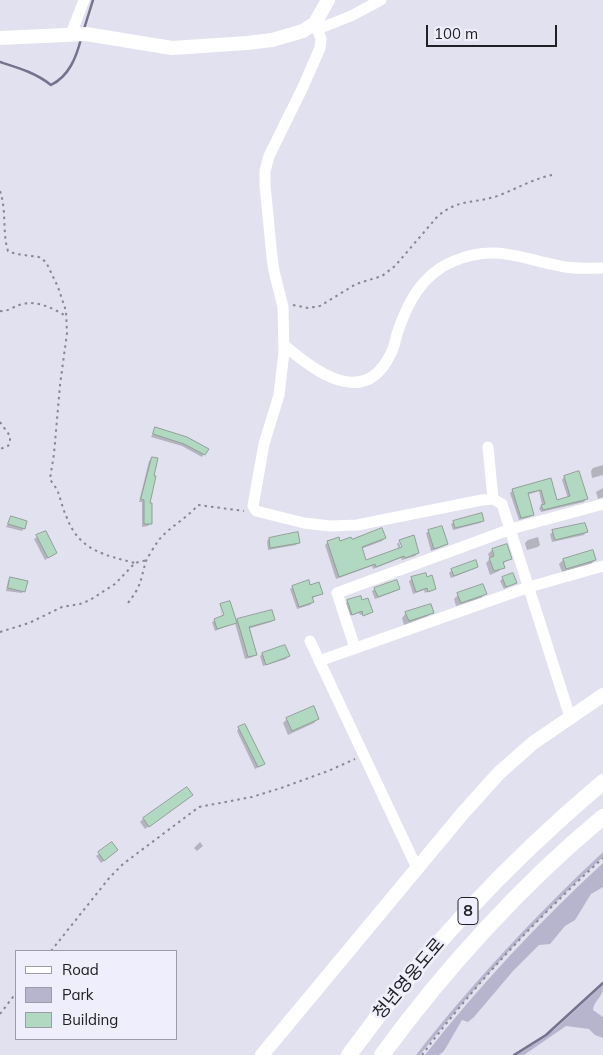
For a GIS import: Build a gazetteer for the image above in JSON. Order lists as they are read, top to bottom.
{
  "streets": {
    "highway": ["8", "청년영웅도로"]
  },
  "legend": ["Road", "Park", "Building"],
  "scale_bar": "100 m"
}
